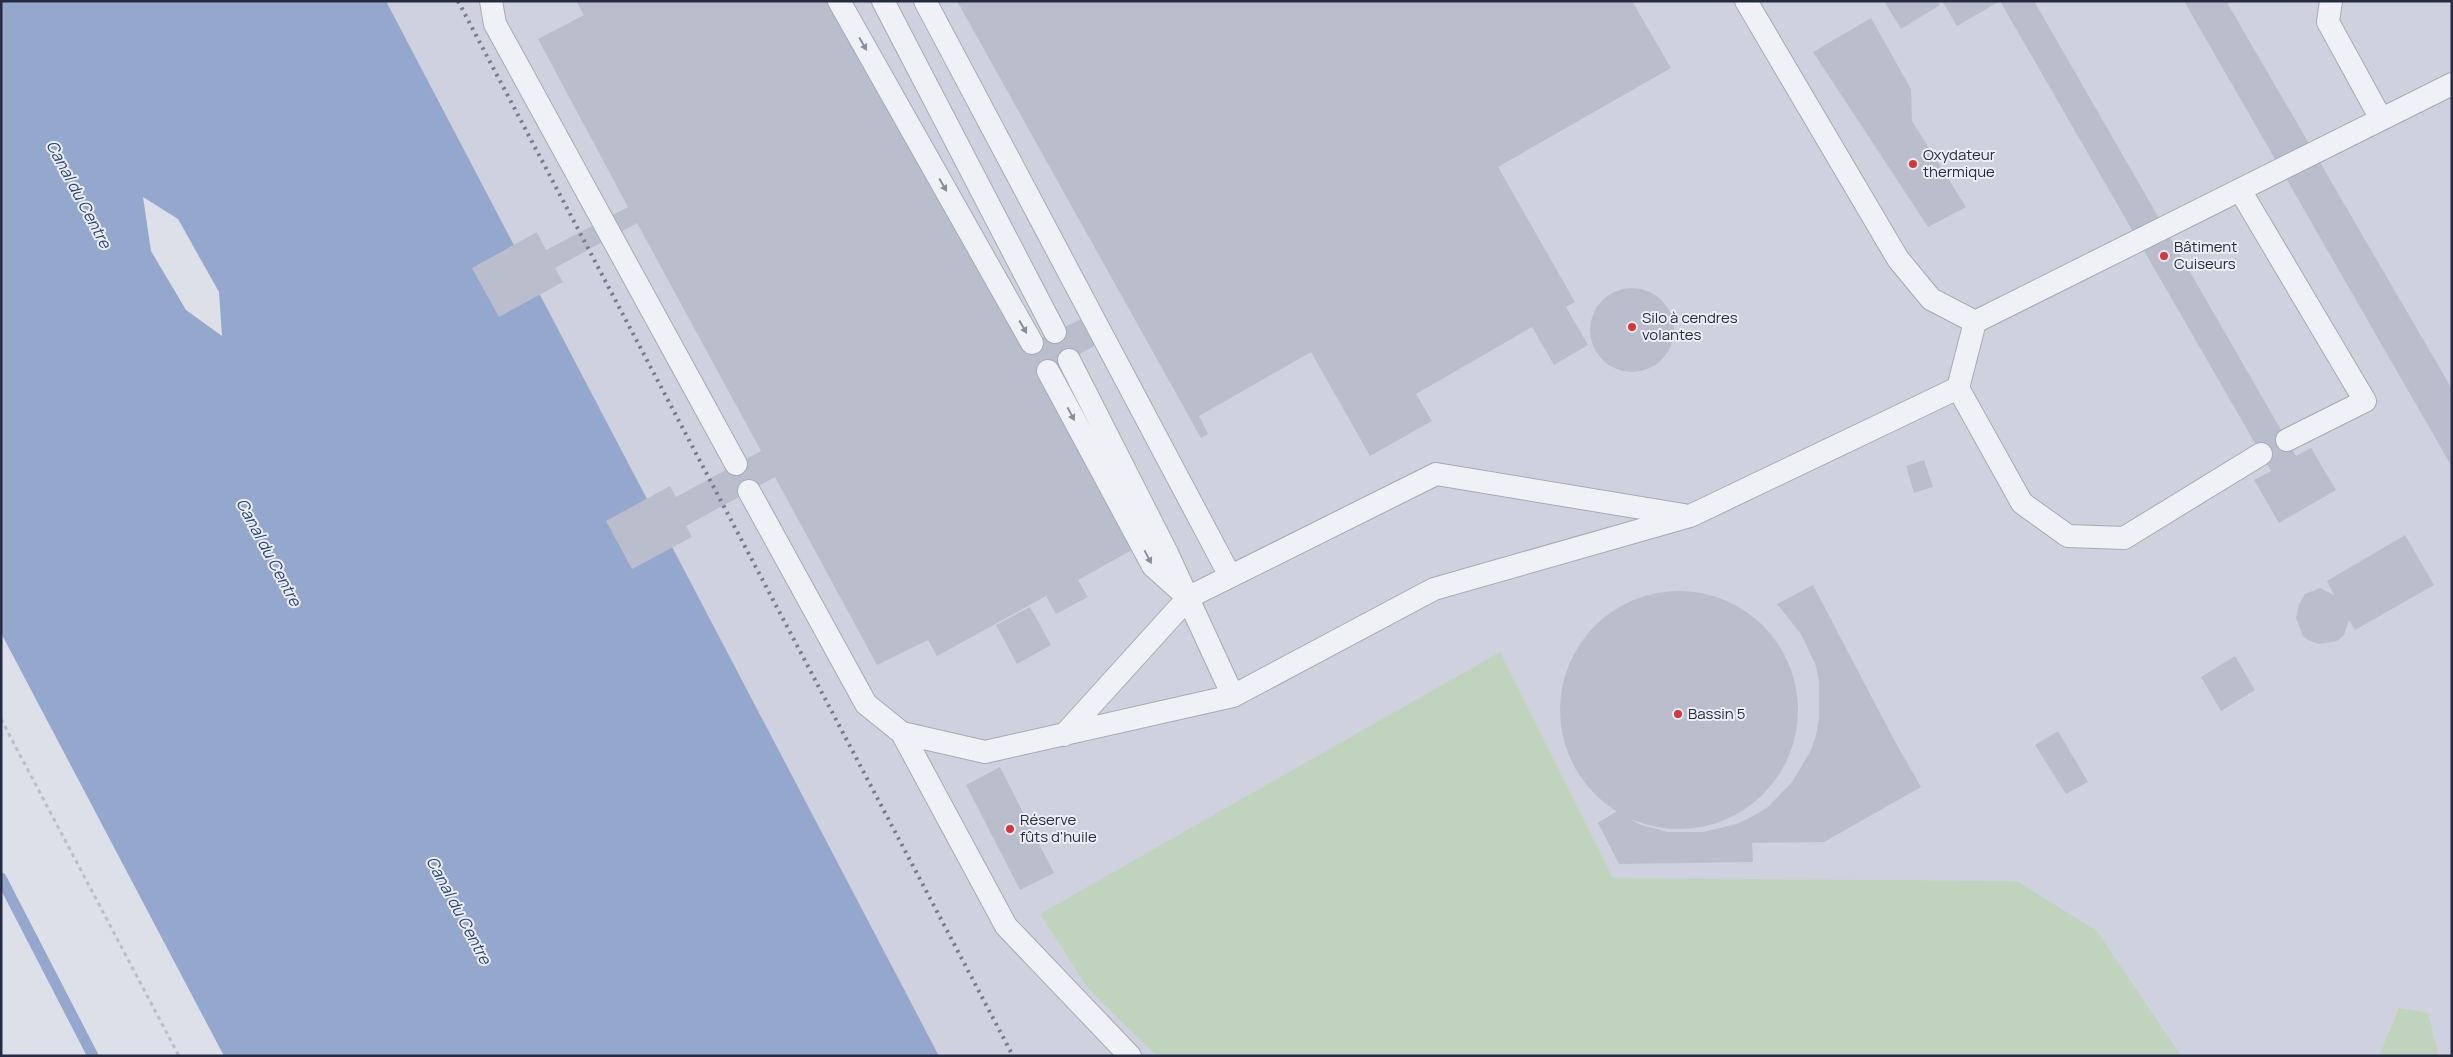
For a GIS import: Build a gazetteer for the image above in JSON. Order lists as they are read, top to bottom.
{
  "water": ["Canal du Centre"],
  "places": [
    "Oxydateur thermique",
    "Bâtiment Cuiseurs",
    "Silo à cendres volantes",
    "Bassin 5",
    "Réserve fûts d'huile"
  ]
}
